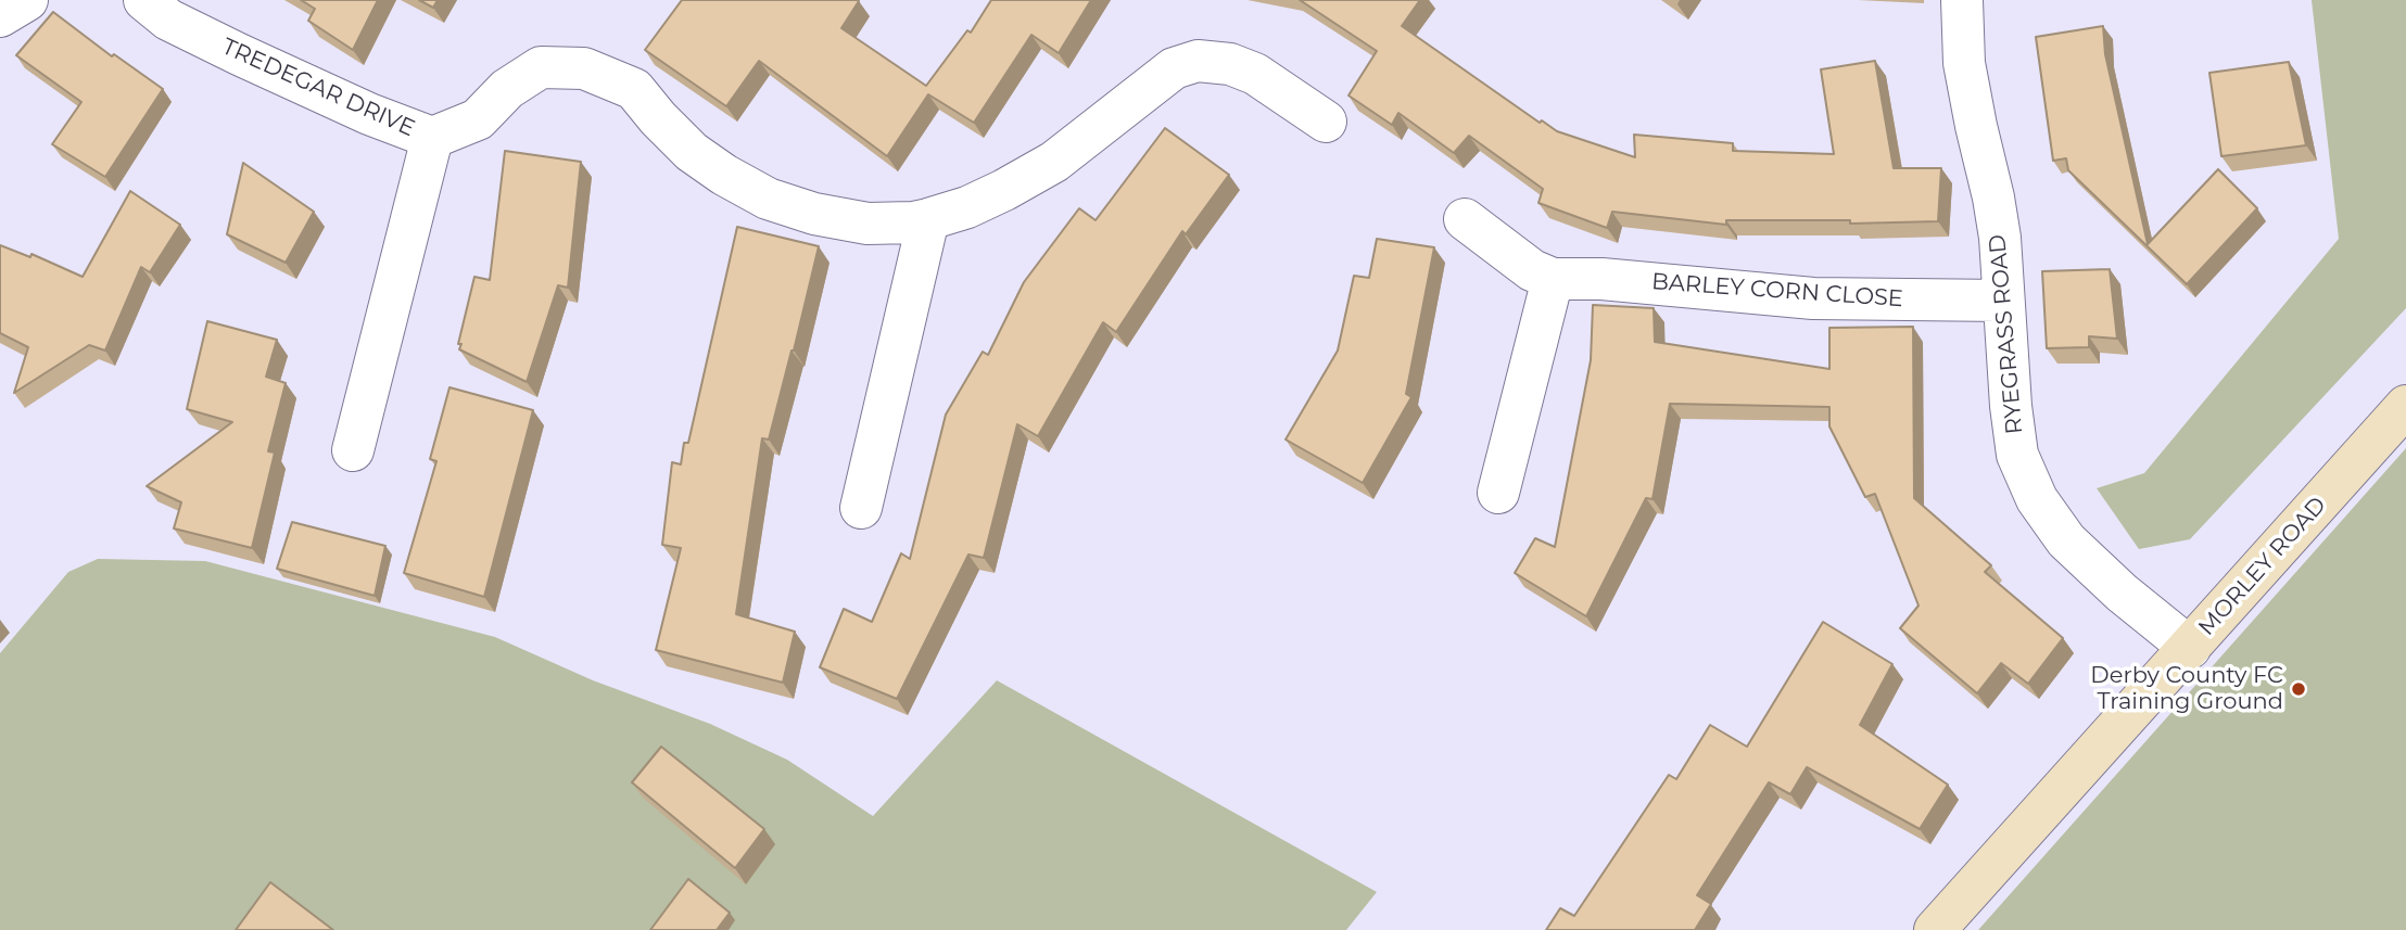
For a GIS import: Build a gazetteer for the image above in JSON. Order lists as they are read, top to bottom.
{
  "streets": {
    "street": [
      "TREDEGAR DRIVE",
      "BARLEY CORN CLOSE",
      "RYEGRASS ROAD",
      "MORLEY ROAD"
    ]
  },
  "crossings": [
    ["BARLEY CORN CLOSE", "RYEGRASS ROAD"],
    ["RYEGRASS ROAD", "MORLEY ROAD"]
  ],
  "places": ["Derby County FC Training Ground"]
}
